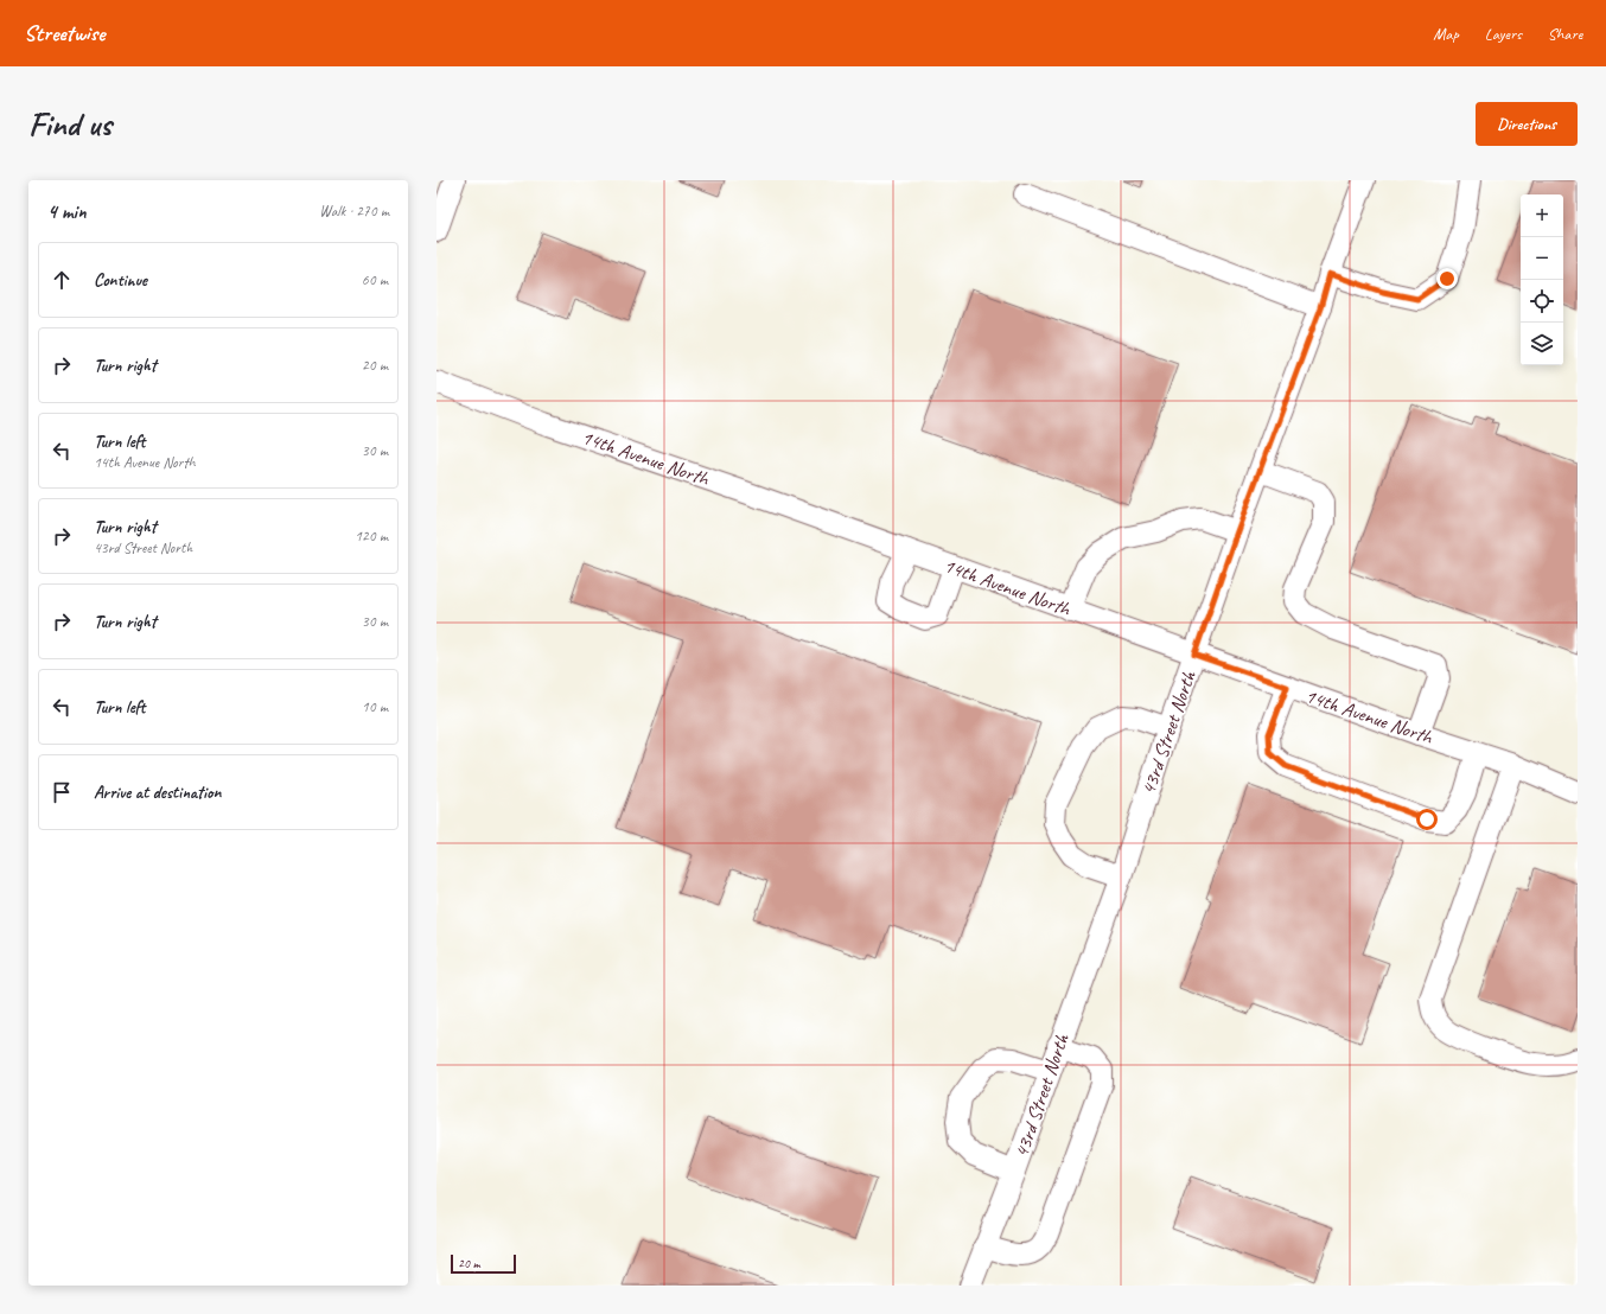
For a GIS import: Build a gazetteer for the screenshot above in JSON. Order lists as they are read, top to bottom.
{
  "streets": {
    "street": ["14th Avenue North", "43rd Street North"]
  },
  "crossings": [
    ["14th Avenue North", "43rd Street North"]
  ],
  "scale_bar": "20 m",
  "page": {
    "header": "Streetwise",
    "nav": ["Map", "Layers", "Share"],
    "buttons": "Directions",
    "title": "Find us",
    "heading": ["4 min", "Walk · 270 m"],
    "map_buttons": ["+", "−"],
    "list": [
      ["Continue", "60 m"],
      ["Turn right", "20 m"],
      ["Turn left", "14th Avenue North", "30 m"],
      ["Turn right", "43rd Street North", "120 m"],
      ["Turn right", "30 m"],
      ["Turn left", "10 m"],
      "Arrive at destination"
    ],
    "scale": "20 m"
  }
}
